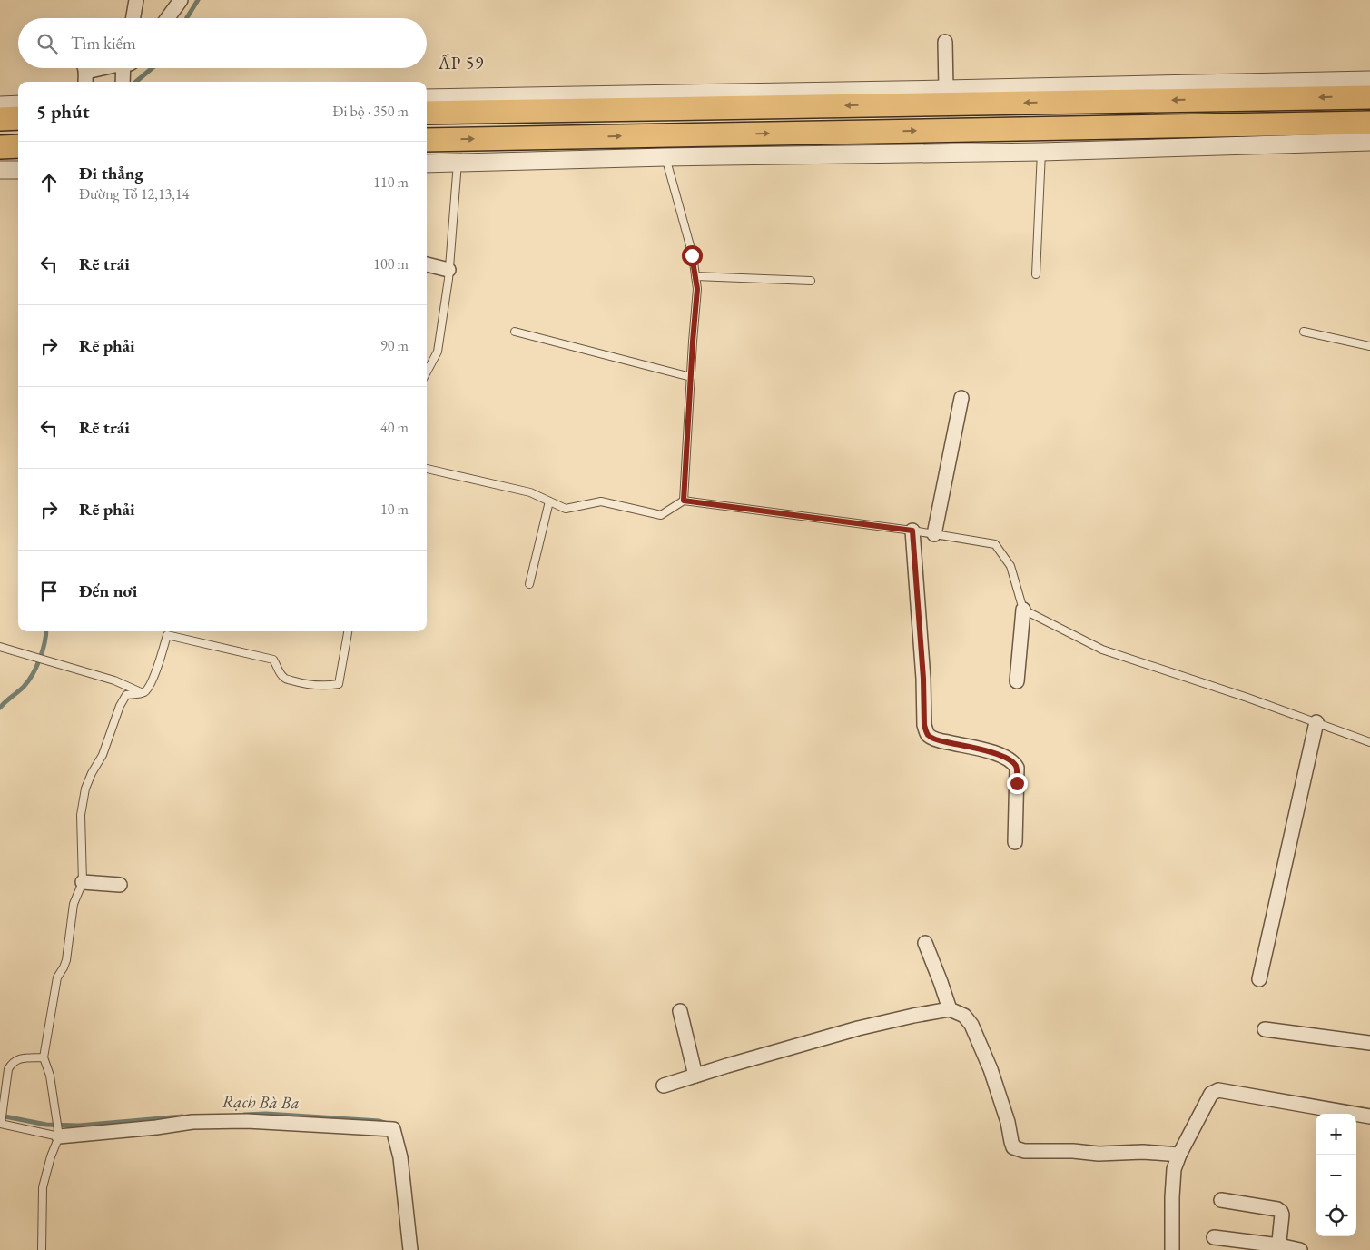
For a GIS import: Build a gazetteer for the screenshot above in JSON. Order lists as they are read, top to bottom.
{
  "districts": ["ẤP 59"],
  "water": ["Rạch Bà Ba"],
  "page": {
    "search": "Tìm kiếm",
    "heading": ["5 phút", "Đi bộ · 350 m"],
    "list": [
      ["Đi thẳng", "Đường Tổ 12,13,14", "110 m"],
      ["Rẽ trái", "100 m"],
      ["Rẽ phải", "90 m"],
      ["Rẽ trái", "40 m"],
      ["Rẽ phải", "10 m"],
      "Đến nơi"
    ],
    "map_buttons": ["+", "−"]
  }
}
